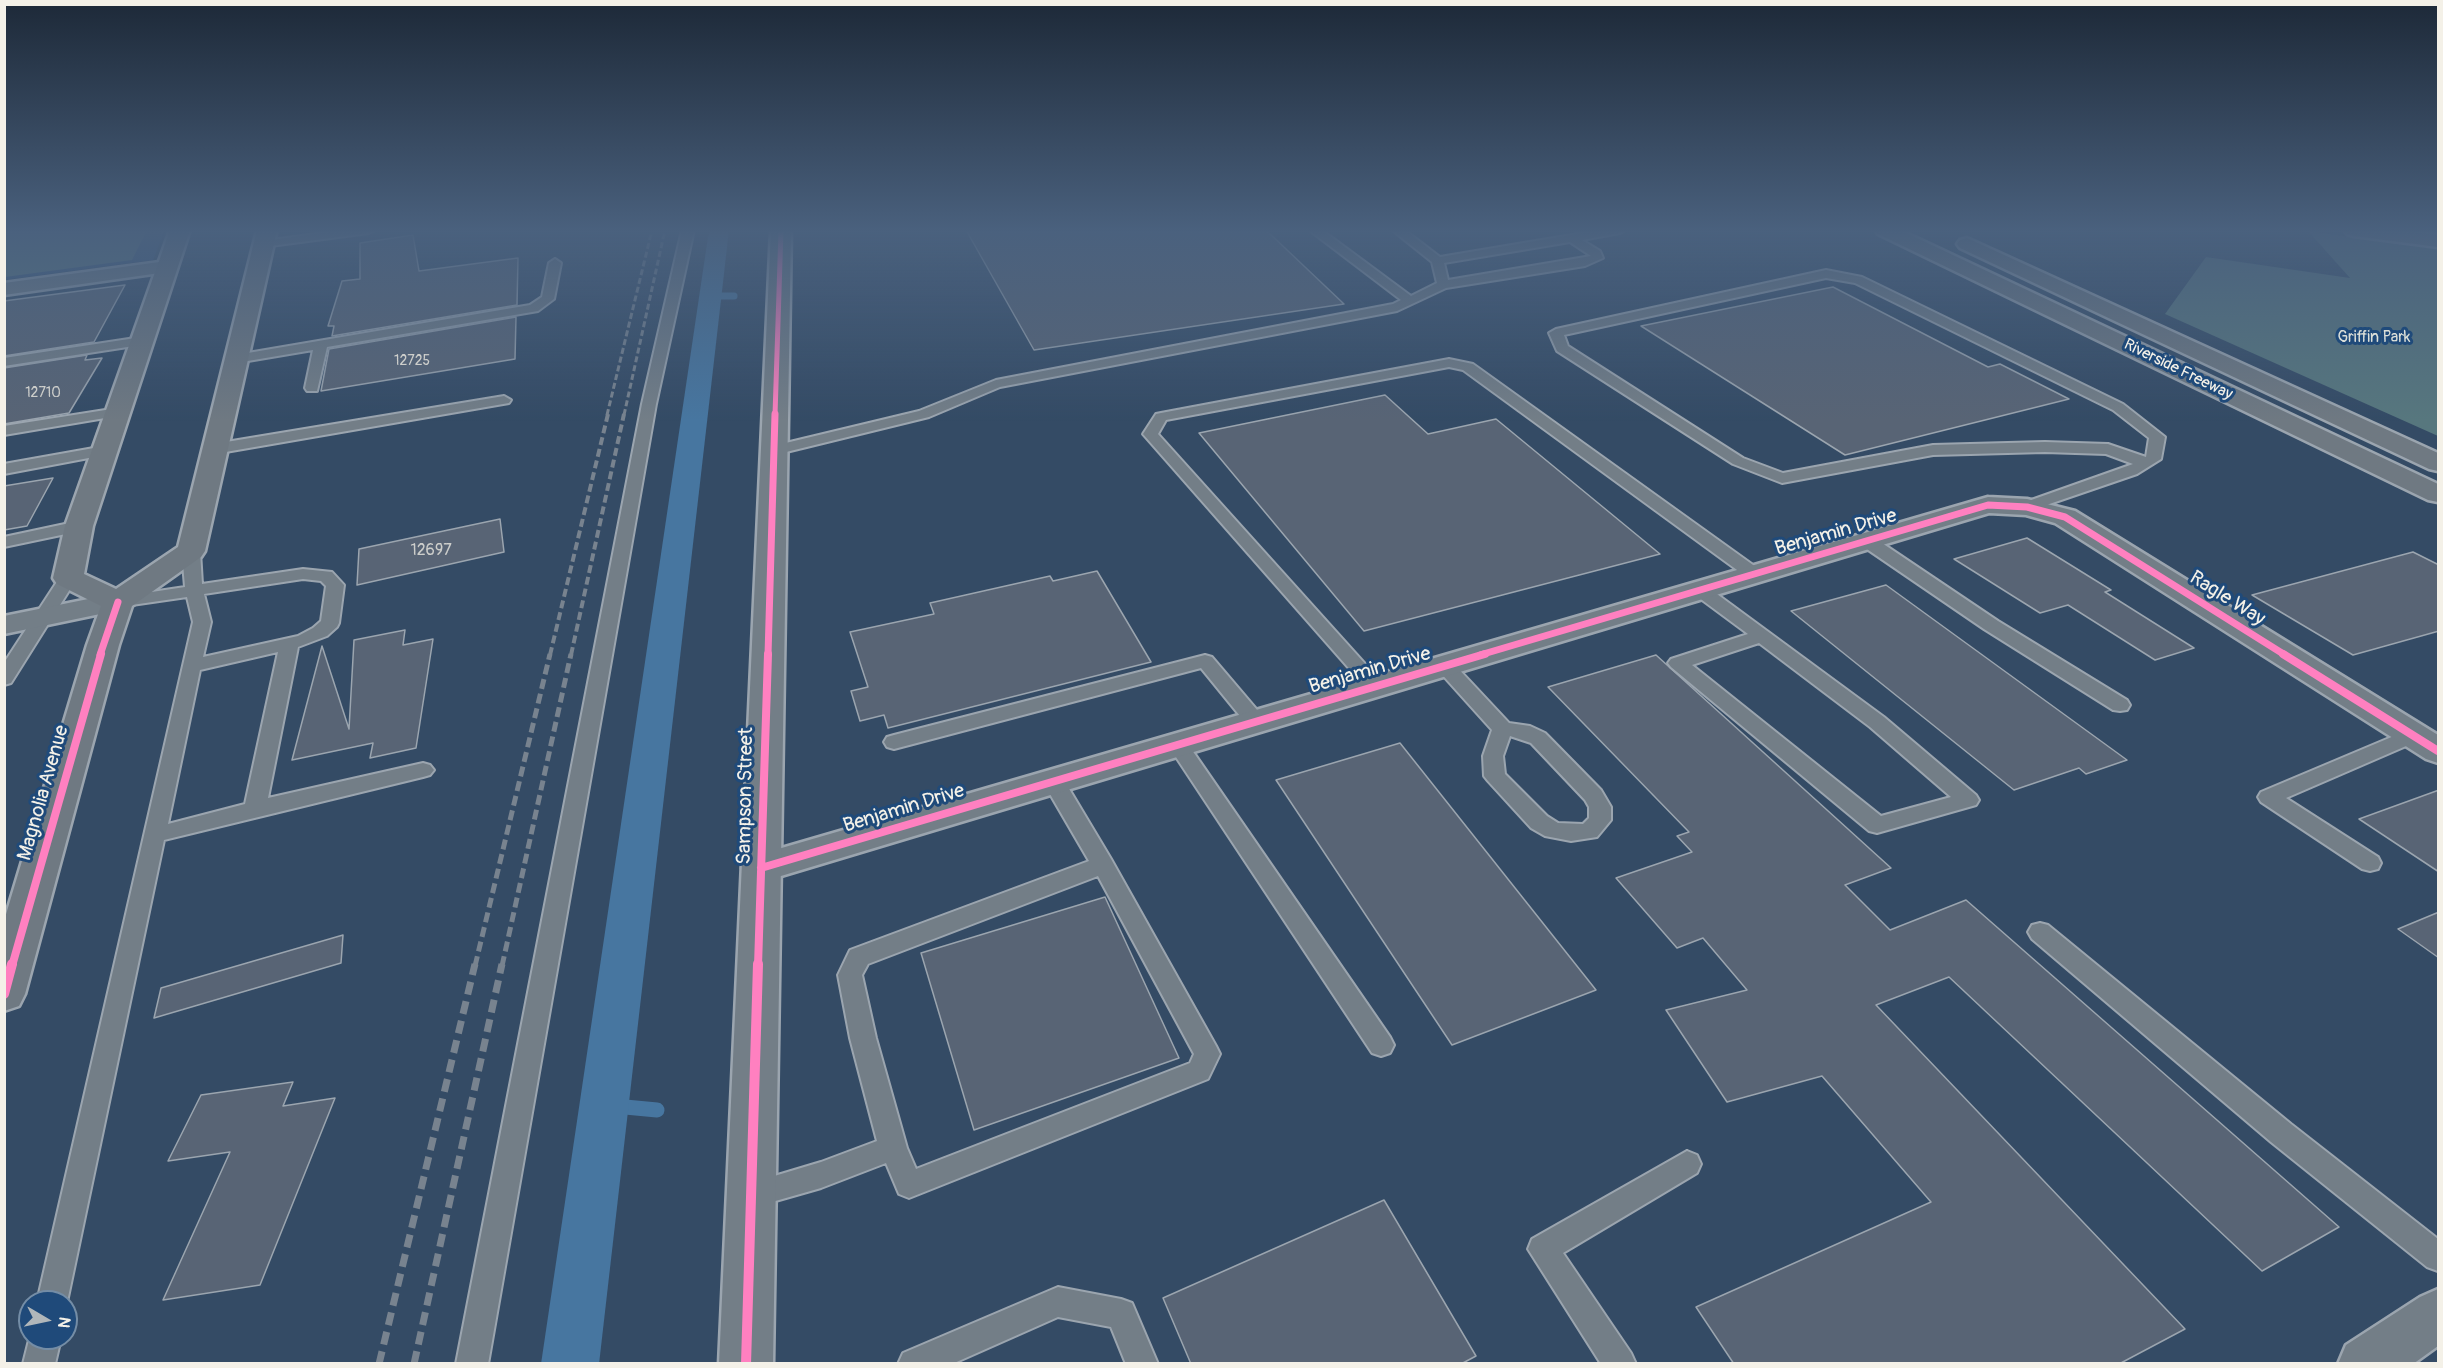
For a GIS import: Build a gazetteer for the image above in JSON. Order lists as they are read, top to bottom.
{
  "streets": {
    "main road": ["Riverside Freeway", "Magnolia Avenue"],
    "street": ["Benjamin Drive", "Ragle Way", "Sampson Street"]
  },
  "crossings": [
    ["Benjamin Drive", "Ragle Way"],
    ["Benjamin Drive", "Sampson Street"]
  ],
  "parks": ["Griffin Park"],
  "house_numbers": ["12725", "12710", "12697"],
  "north": "right"
}
